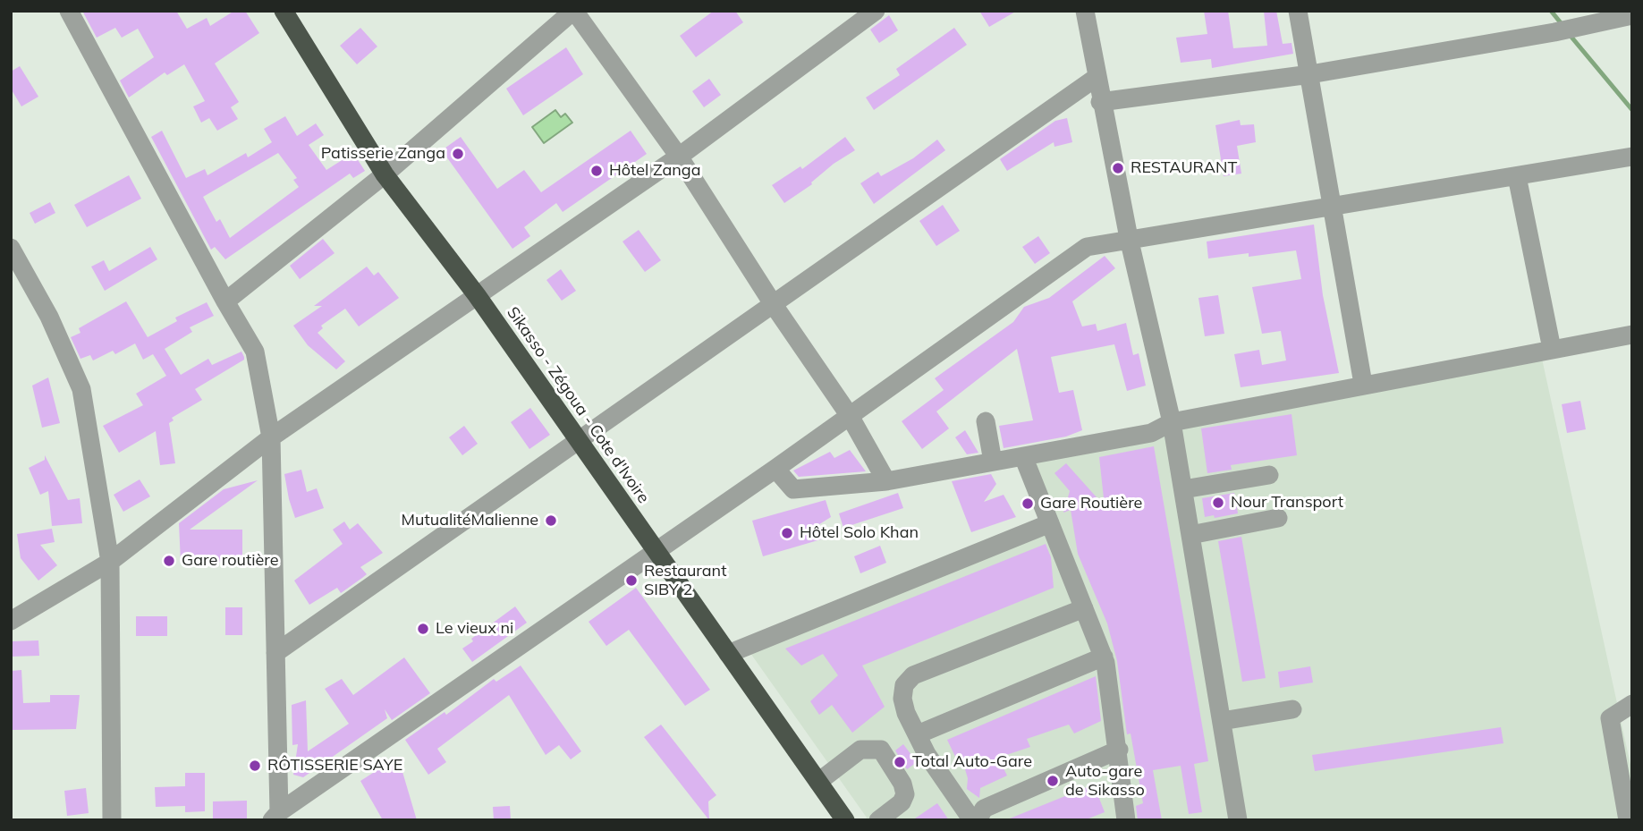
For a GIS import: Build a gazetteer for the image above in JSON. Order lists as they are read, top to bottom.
{
  "streets": {
    "highway": ["Sikasso - Zégoua - Cote d'Ivoire"]
  },
  "places": [
    "Patisserie Zanga",
    "RESTAURANT",
    "Hôtel Zanga",
    "Nour Transport",
    "Gare Routière",
    "MutualitéMalienne",
    "Hôtel Solo Khan",
    "Gare routière",
    "Restaurant SIBY 2",
    "Le vieux ni",
    "Total Auto-Gare",
    "RÔTISSERIE SAYE",
    "Auto-gare de Sikasso"
  ]
}
